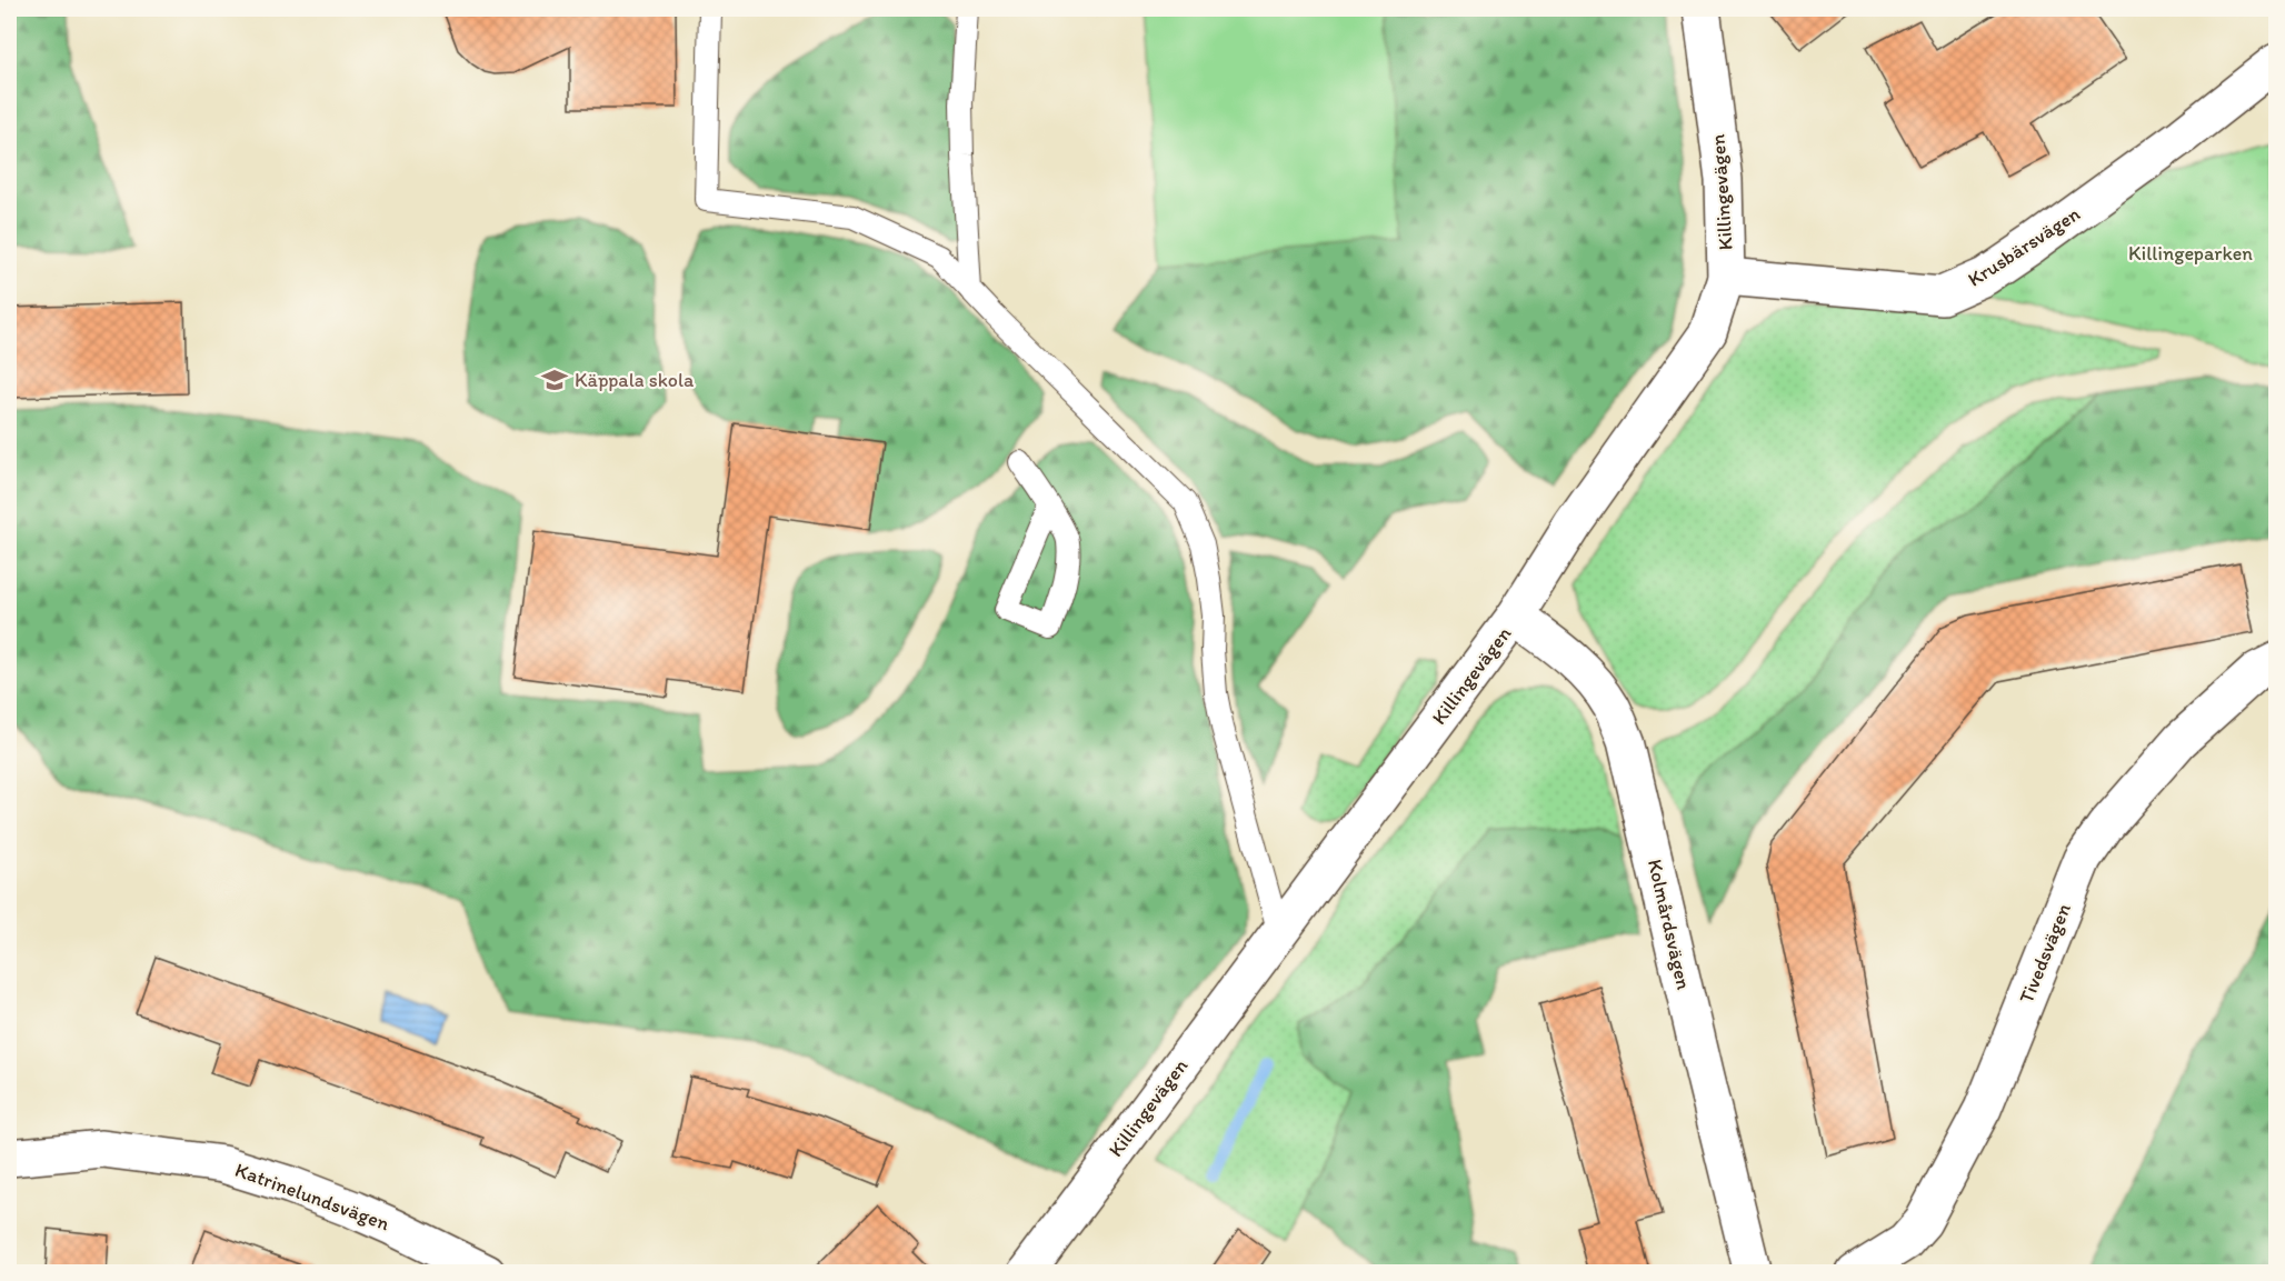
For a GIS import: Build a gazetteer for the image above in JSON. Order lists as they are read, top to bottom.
{
  "streets": {
    "street": [
      "Killingevägen",
      "Krusbärsvägen",
      "Kolmårdsvägen",
      "Tivedsvägen",
      "Katrinelundsvägen"
    ]
  },
  "crossings": [
    ["Killingevägen", "Krusbärsvägen"],
    ["Killingevägen", "Kolmårdsvägen"]
  ],
  "parks": ["Killingeparken"],
  "places": {
    "school or university": ["Käppala skola"]
  }
}
